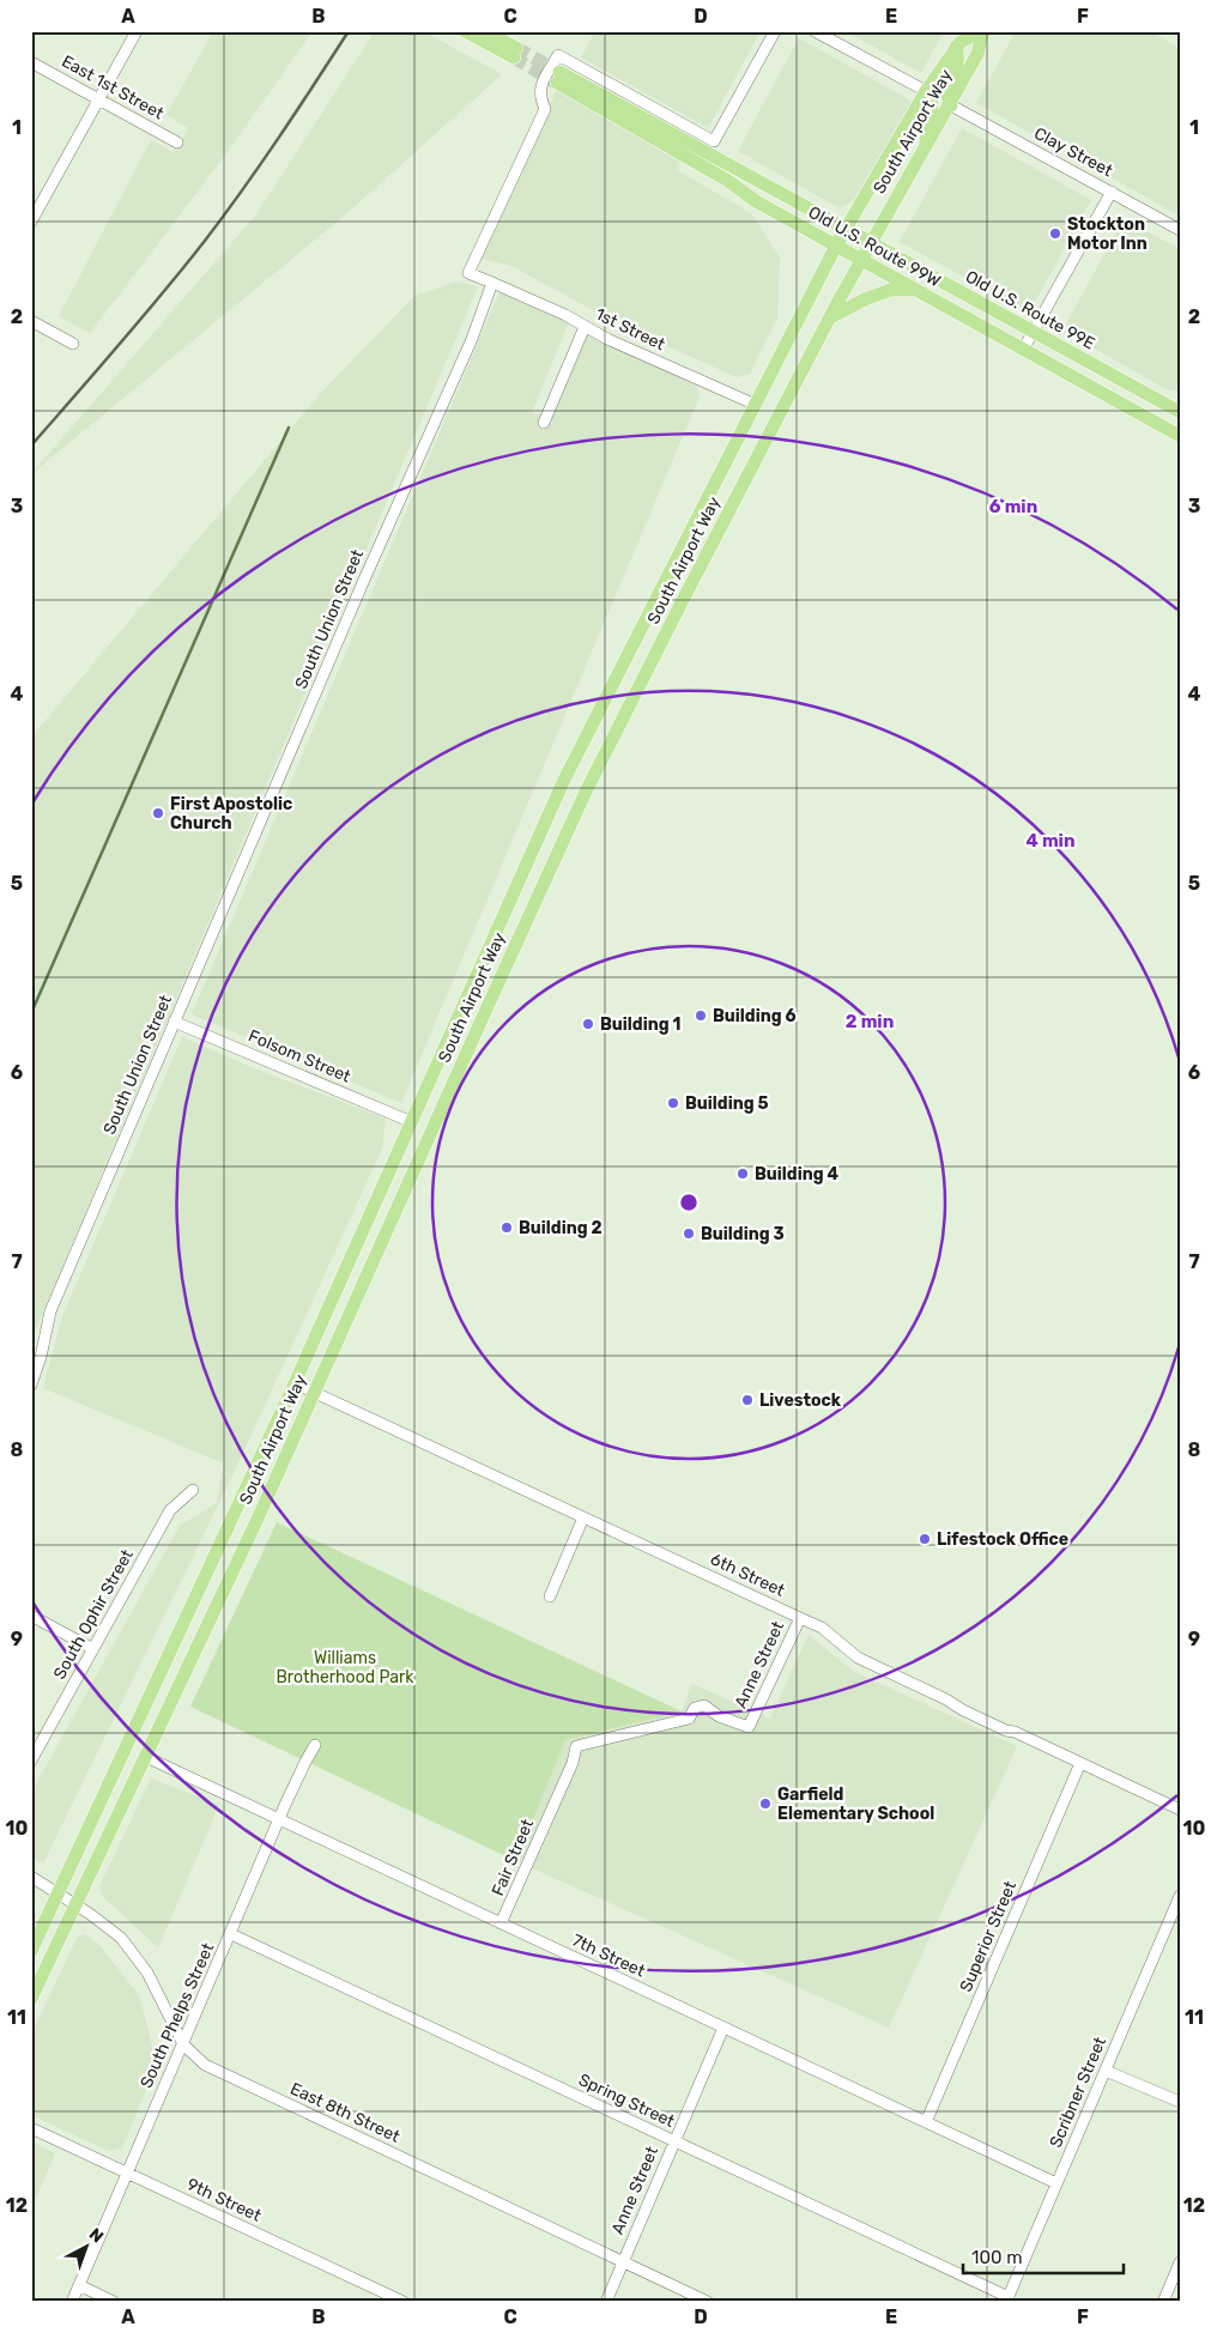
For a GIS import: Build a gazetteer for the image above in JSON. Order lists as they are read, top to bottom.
{
  "streets": {
    "main road": ["South Airport Way", "Old U.S. Route 99W", "Old U.S. Route 99E"],
    "street": [
      "East 1st Street",
      "Clay Street",
      "1st Street",
      "South Union Street",
      "Folsom Street",
      "6th Street",
      "South Ophir Street",
      "Anne Street",
      "Fair Street",
      "Superior Street",
      "7th Street",
      "South Phelps Street",
      "Scribner Street",
      "Spring Street",
      "East 8th Street",
      "9th Street"
    ]
  },
  "crossings": [
    ["South Airport Way", "Clay Street"],
    ["South Airport Way", "Old U.S. Route 99W"],
    ["South Airport Way", "Old U.S. Route 99E"],
    ["South Airport Way", "1st Street"],
    ["South Airport Way", "Folsom Street"],
    ["South Airport Way", "6th Street"],
    ["South Airport Way", "7th Street"],
    ["South Airport Way", "East 8th Street"],
    ["Old U.S. Route 99W", "Old U.S. Route 99E"],
    ["1st Street", "South Union Street"],
    ["South Union Street", "Folsom Street"],
    ["6th Street", "Anne Street"],
    ["6th Street", "Superior Street"],
    ["Anne Street", "Fair Street"],
    ["Anne Street", "7th Street"],
    ["Anne Street", "Spring Street"],
    ["Anne Street", "East 8th Street"],
    ["Fair Street", "7th Street"],
    ["Superior Street", "7th Street"],
    ["7th Street", "South Phelps Street"],
    ["7th Street", "Scribner Street"],
    ["South Phelps Street", "Spring Street"],
    ["South Phelps Street", "East 8th Street"],
    ["South Phelps Street", "9th Street"],
    ["Scribner Street", "Spring Street"]
  ],
  "parks": ["Williams Brotherhood Park"],
  "places": [
    "Stockton Motor Inn",
    "First Apostolic Church",
    "Building 6",
    "Building 1",
    "Building 5",
    "Building 4",
    "Building 2",
    "Building 3",
    "Livestock",
    "Lifestock Office",
    "Garfield Elementary School"
  ],
  "scale_bar": "100 m",
  "north": "top right",
  "grid": {
    "columns": [
      "A",
      "B",
      "C",
      "D",
      "E",
      "F"
    ],
    "rows": [
      "1",
      "2",
      "3",
      "4",
      "5",
      "6",
      "7",
      "8",
      "9",
      "10",
      "11",
      "12"
    ]
  },
  "rings": ["6 min", "4 min", "2 min"]
}
